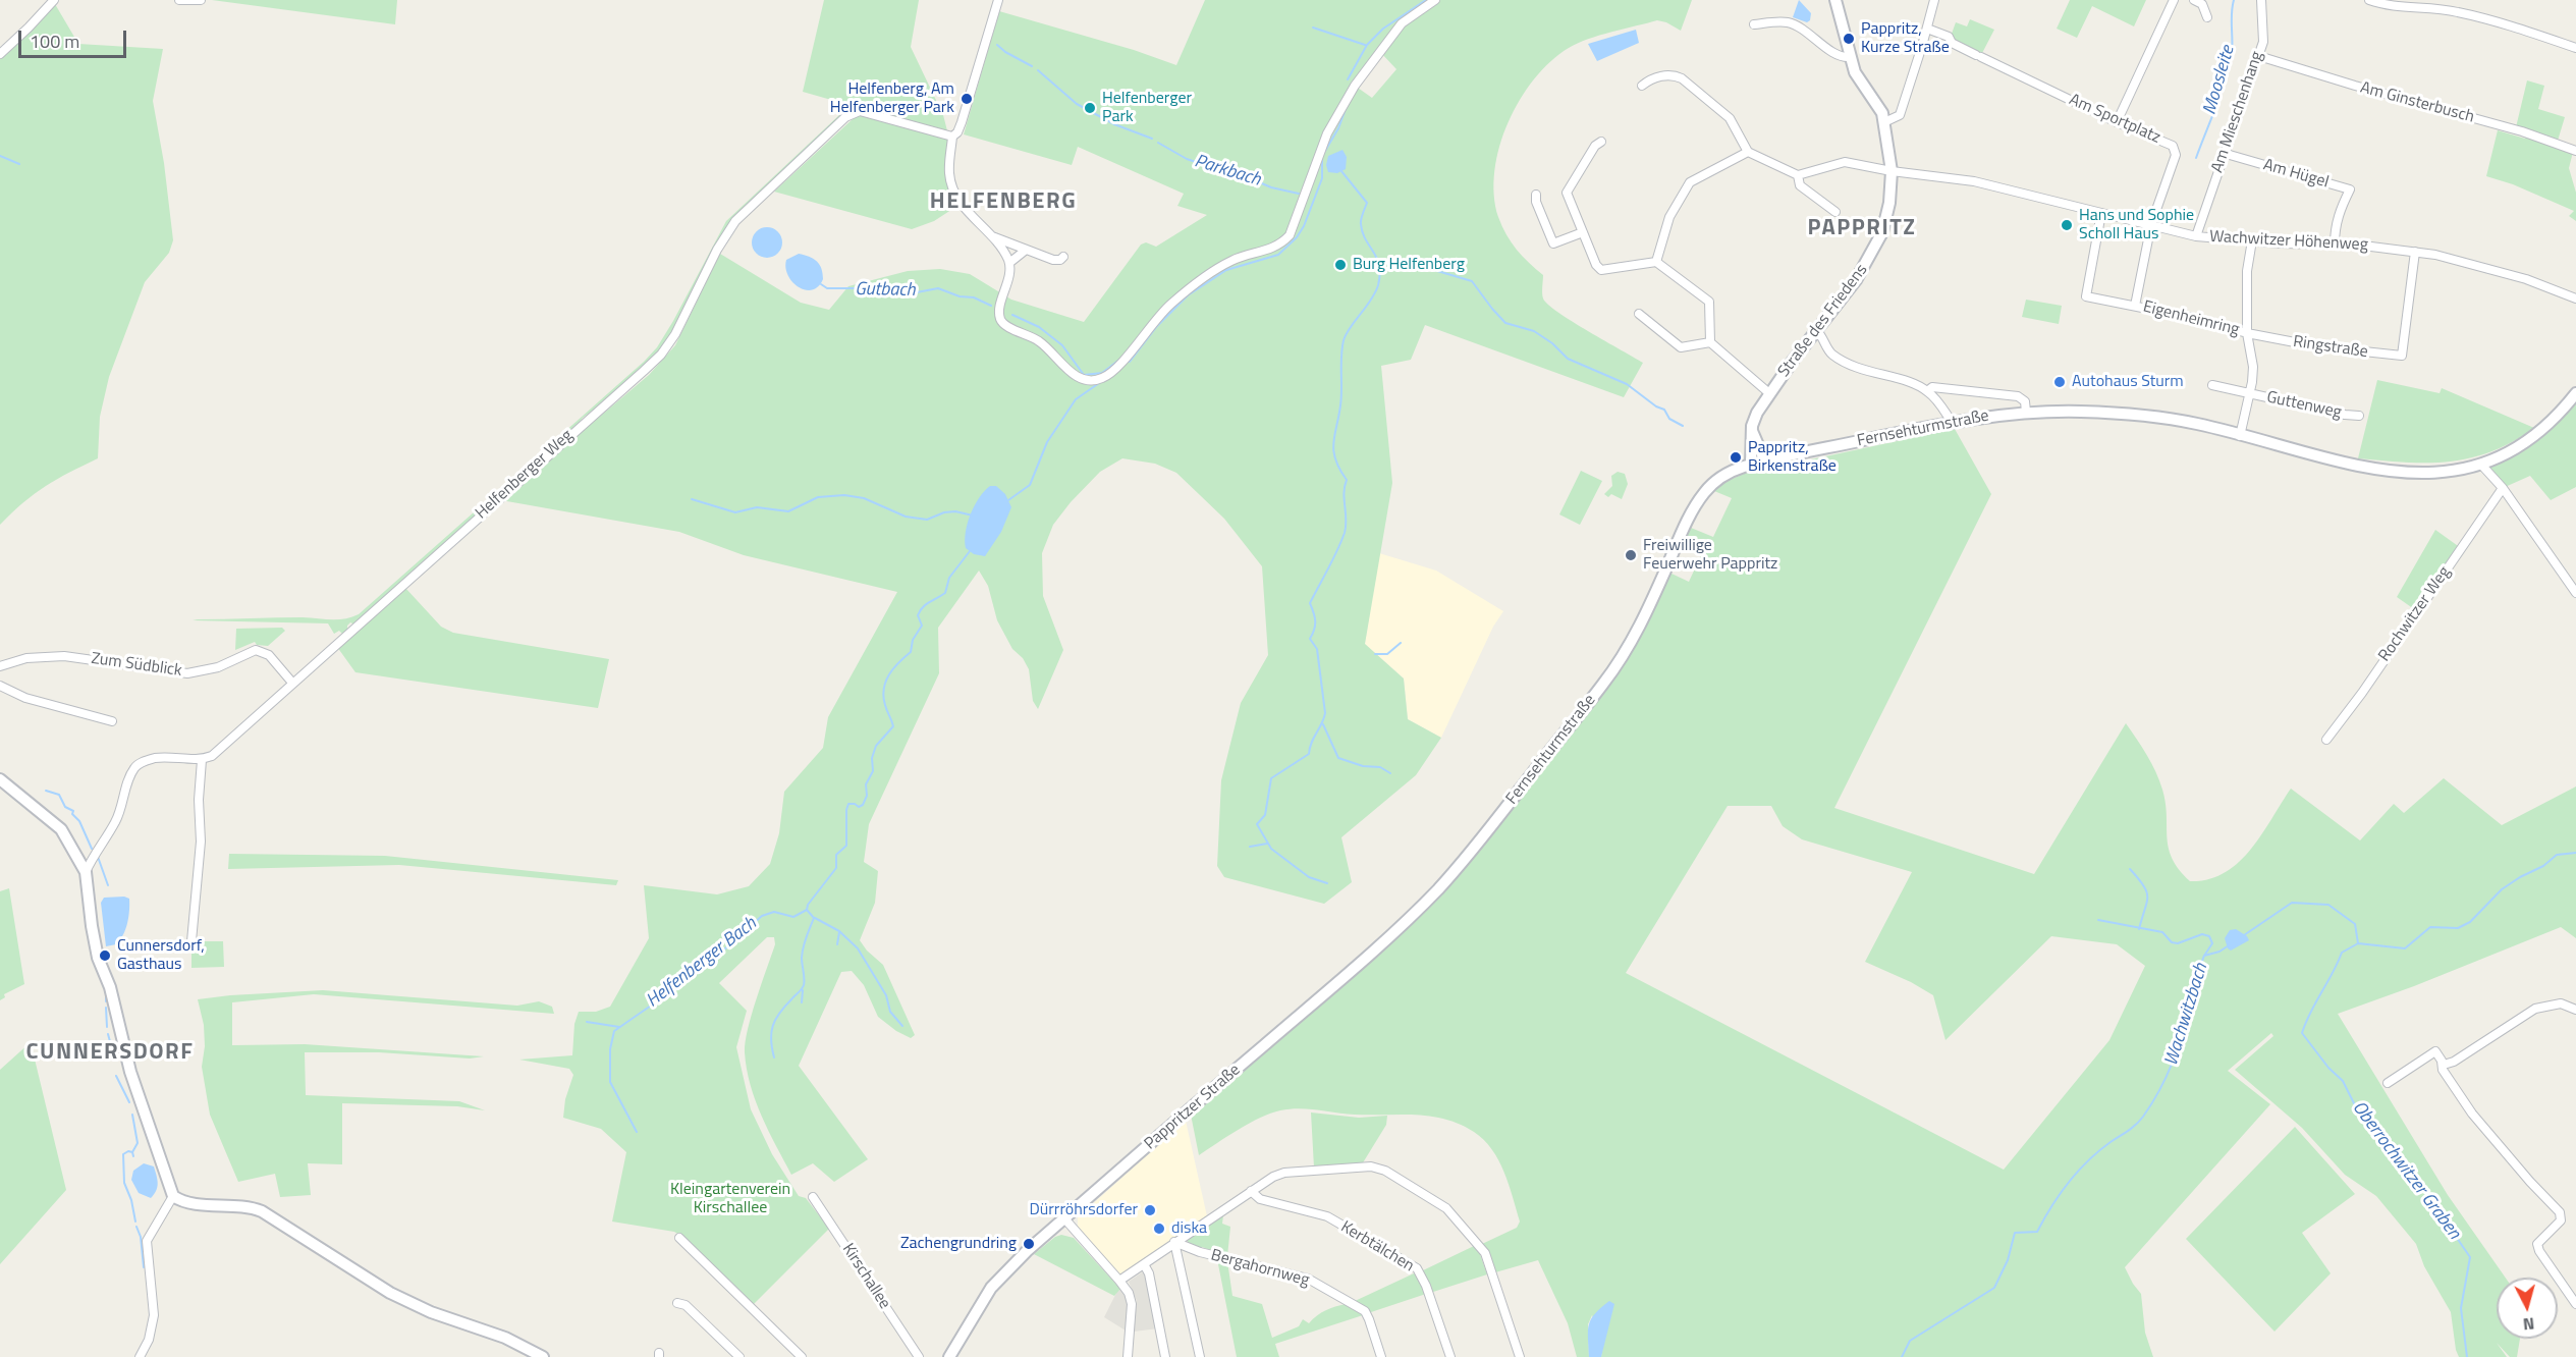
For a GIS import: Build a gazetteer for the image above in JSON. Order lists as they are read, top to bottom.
{
  "streets": {
    "street": [
      "Am Ginsterbusch",
      "Am Mieschenhang",
      "Am Sportplatz",
      "Am Hügel",
      "Wachwitzer Höhenweg",
      "Eigenheimring",
      "Straße des Friedens",
      "Ringstraße",
      "Guttenweg",
      "Fernsehturmstraße",
      "Helfenberger Weg",
      "Rochwitzer Weg",
      "Zum Südblick",
      "Pappritzer Straße",
      "Kerbtälchen",
      "Bergahornweg",
      "Kirschallee"
    ]
  },
  "crossings": [
    ["Am Ginsterbusch", "Am Mieschenhang"],
    ["Am Mieschenhang", "Am Hügel"],
    ["Am Mieschenhang", "Wachwitzer Höhenweg"],
    ["Am Sportplatz", "Wachwitzer Höhenweg"],
    ["Am Sportplatz", "Eigenheimring"],
    ["Am Hügel", "Wachwitzer Höhenweg"],
    ["Wachwitzer Höhenweg", "Eigenheimring"],
    ["Wachwitzer Höhenweg", "Straße des Friedens"],
    ["Wachwitzer Höhenweg", "Ringstraße"],
    ["Eigenheimring", "Ringstraße"],
    ["Eigenheimring", "Guttenweg"],
    ["Straße des Friedens", "Fernsehturmstraße"],
    ["Ringstraße", "Guttenweg"],
    ["Guttenweg", "Fernsehturmstraße"],
    ["Fernsehturmstraße", "Pappritzer Straße"],
    ["Helfenberger Weg", "Zum Südblick"]
  ],
  "districts": ["HELFENBERG", "PAPPRITZ", "CUNNERSDORF"],
  "water": [
    "Moosleite",
    "Parkbach",
    "Gutbach",
    "Helfenberger Bach",
    "Wachwitzbach",
    "Oberrochwitzer Graben"
  ],
  "parks": ["Kleingartenverein Kirschallee"],
  "places": [
    "Pappritz, Kurze Straße",
    "Helfenberg, Am Helfenberger Park",
    "Helfenberger Park",
    "Hans und Sophie Scholl Haus",
    "Burg Helfenberg",
    "Autohaus Sturm",
    "Pappritz, Birkenstraße",
    "Freiwillige Feuerwehr Pappritz",
    "Cunnersdorf, Gasthaus",
    "Dürrröhrsdorfer",
    "diska",
    "Zachengrundring"
  ],
  "scale_bar": "100 m",
  "north": "bottom"
}
